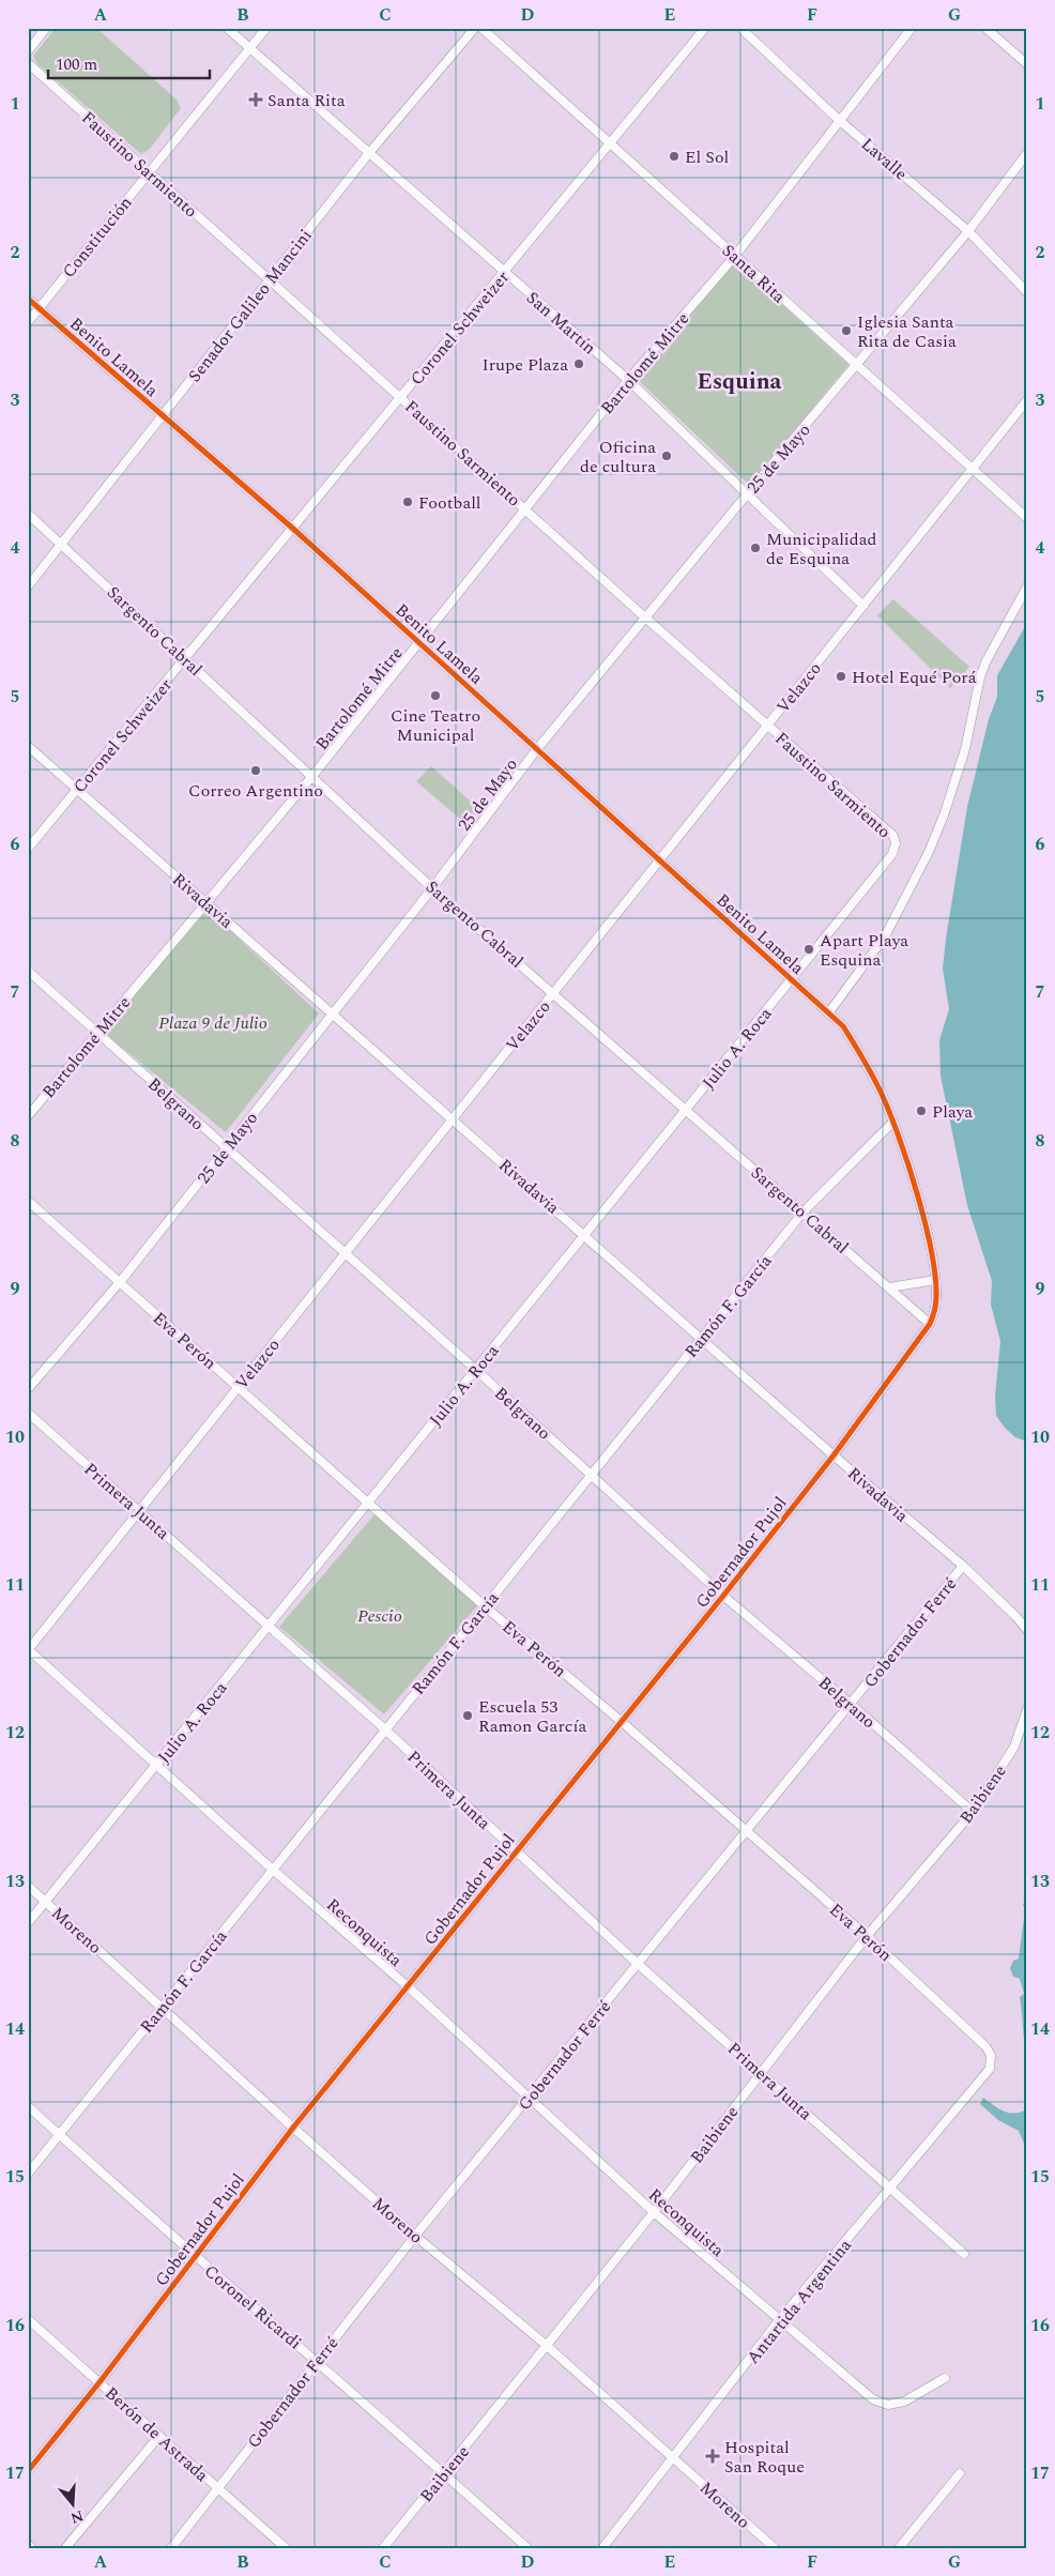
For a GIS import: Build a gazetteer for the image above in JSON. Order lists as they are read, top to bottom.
{
  "streets": {
    "street": [
      "Lavalle",
      "Faustino Sarmiento",
      "Constitución",
      "Santa Rita",
      "Senador Galileo Mancini",
      "San Martín",
      "Coronel Schweizer",
      "Benito Lamela",
      "Bartolomé Mitre",
      "25 de Mayo",
      "Sargento Cabral",
      "Velazco",
      "Rivadavia",
      "Julio A. Roca",
      "Belgrano",
      "Ramón F. García",
      "Eva Perón",
      "Primera Junta",
      "Gobernador Pujol",
      "Gobernador Ferré",
      "Baibiene",
      "Moreno",
      "Reconquista",
      "Antartida Argentina",
      "Coronel Ricardi",
      "Berón de Astrada"
    ]
  },
  "crossings": [
    ["Lavalle", "Bartolomé Mitre"],
    ["Lavalle", "25 de Mayo"],
    ["Faustino Sarmiento", "Constitución"],
    ["Faustino Sarmiento", "Senador Galileo Mancini"],
    ["Faustino Sarmiento", "Coronel Schweizer"],
    ["Faustino Sarmiento", "Bartolomé Mitre"],
    ["Faustino Sarmiento", "25 de Mayo"],
    ["Faustino Sarmiento", "Velazco"],
    ["Faustino Sarmiento", "Julio A. Roca"],
    ["Constitución", "San Martín"],
    ["Constitución", "Benito Lamela"],
    ["Santa Rita", "Coronel Schweizer"],
    ["Santa Rita", "Bartolomé Mitre"],
    ["Santa Rita", "25 de Mayo"],
    ["Santa Rita", "Velazco"],
    ["Senador Galileo Mancini", "San Martín"],
    ["Senador Galileo Mancini", "Benito Lamela"],
    ["Senador Galileo Mancini", "Sargento Cabral"],
    ["San Martín", "Coronel Schweizer"],
    ["San Martín", "Bartolomé Mitre"],
    ["San Martín", "25 de Mayo"],
    ["San Martín", "Velazco"],
    ["Coronel Schweizer", "Benito Lamela"],
    ["Coronel Schweizer", "Sargento Cabral"],
    ["Coronel Schweizer", "Rivadavia"],
    ["Benito Lamela", "Bartolomé Mitre"],
    ["Benito Lamela", "25 de Mayo"],
    ["Benito Lamela", "Sargento Cabral"],
    ["Benito Lamela", "Velazco"],
    ["Benito Lamela", "Julio A. Roca"],
    ["Benito Lamela", "Ramón F. García"],
    ["Benito Lamela", "Gobernador Pujol"],
    ["Bartolomé Mitre", "Sargento Cabral"],
    ["Bartolomé Mitre", "Rivadavia"],
    ["Bartolomé Mitre", "Belgrano"],
    ["25 de Mayo", "Sargento Cabral"],
    ["25 de Mayo", "Rivadavia"],
    ["25 de Mayo", "Belgrano"],
    ["25 de Mayo", "Eva Perón"],
    ["Sargento Cabral", "Velazco"],
    ["Sargento Cabral", "Julio A. Roca"],
    ["Sargento Cabral", "Ramón F. García"],
    ["Sargento Cabral", "Gobernador Pujol"],
    ["Velazco", "Rivadavia"],
    ["Velazco", "Belgrano"],
    ["Velazco", "Eva Perón"],
    ["Velazco", "Primera Junta"],
    ["Velazco", "Reconquista"],
    ["Rivadavia", "Julio A. Roca"],
    ["Rivadavia", "Ramón F. García"],
    ["Rivadavia", "Gobernador Pujol"],
    ["Rivadavia", "Gobernador Ferré"],
    ["Julio A. Roca", "Belgrano"],
    ["Julio A. Roca", "Eva Perón"],
    ["Julio A. Roca", "Primera Junta"],
    ["Julio A. Roca", "Moreno"],
    ["Julio A. Roca", "Reconquista"],
    ["Belgrano", "Ramón F. García"],
    ["Belgrano", "Gobernador Pujol"],
    ["Belgrano", "Gobernador Ferré"],
    ["Belgrano", "Baibiene"],
    ["Ramón F. García", "Eva Perón"],
    ["Ramón F. García", "Primera Junta"],
    ["Ramón F. García", "Moreno"],
    ["Ramón F. García", "Reconquista"],
    ["Ramón F. García", "Coronel Ricardi"],
    ["Eva Perón", "Gobernador Pujol"],
    ["Eva Perón", "Gobernador Ferré"],
    ["Eva Perón", "Baibiene"],
    ["Eva Perón", "Antartida Argentina"],
    ["Primera Junta", "Gobernador Pujol"],
    ["Primera Junta", "Gobernador Ferré"],
    ["Primera Junta", "Baibiene"],
    ["Primera Junta", "Antartida Argentina"],
    ["Gobernador Pujol", "Moreno"],
    ["Gobernador Pujol", "Reconquista"],
    ["Gobernador Pujol", "Coronel Ricardi"],
    ["Gobernador Pujol", "Berón de Astrada"],
    ["Gobernador Ferré", "Moreno"],
    ["Gobernador Ferré", "Reconquista"],
    ["Gobernador Ferré", "Coronel Ricardi"],
    ["Gobernador Ferré", "Berón de Astrada"],
    ["Baibiene", "Moreno"],
    ["Baibiene", "Reconquista"],
    ["Baibiene", "Coronel Ricardi"],
    ["Moreno", "Antartida Argentina"],
    ["Reconquista", "Antartida Argentina"]
  ],
  "districts": ["Esquina"],
  "parks": ["Plaza 9 de Julio", "Pescio"],
  "places": {
    "health": ["Santa Rita", "Hospital San Roque"],
    "other": [
      "El Sol",
      "Iglesia Santa Rita de Casia",
      "Irupe Plaza",
      "Oficina de cultura",
      "Football",
      "Municipalidad de Esquina",
      "Hotel Equé Porá",
      "Cine Teatro Municipal",
      "Correo Argentino",
      "Apart Playa Esquina",
      "Playa",
      "Escuela 53 Ramon García"
    ]
  },
  "scale_bar": "100 m",
  "north": "bottom",
  "grid": {
    "columns": [
      "A",
      "B",
      "C",
      "D",
      "E",
      "F",
      "G"
    ],
    "rows": [
      "1",
      "2",
      "3",
      "4",
      "5",
      "6",
      "7",
      "8",
      "9",
      "10",
      "11",
      "12",
      "13",
      "14",
      "15",
      "16",
      "17"
    ]
  }
}
